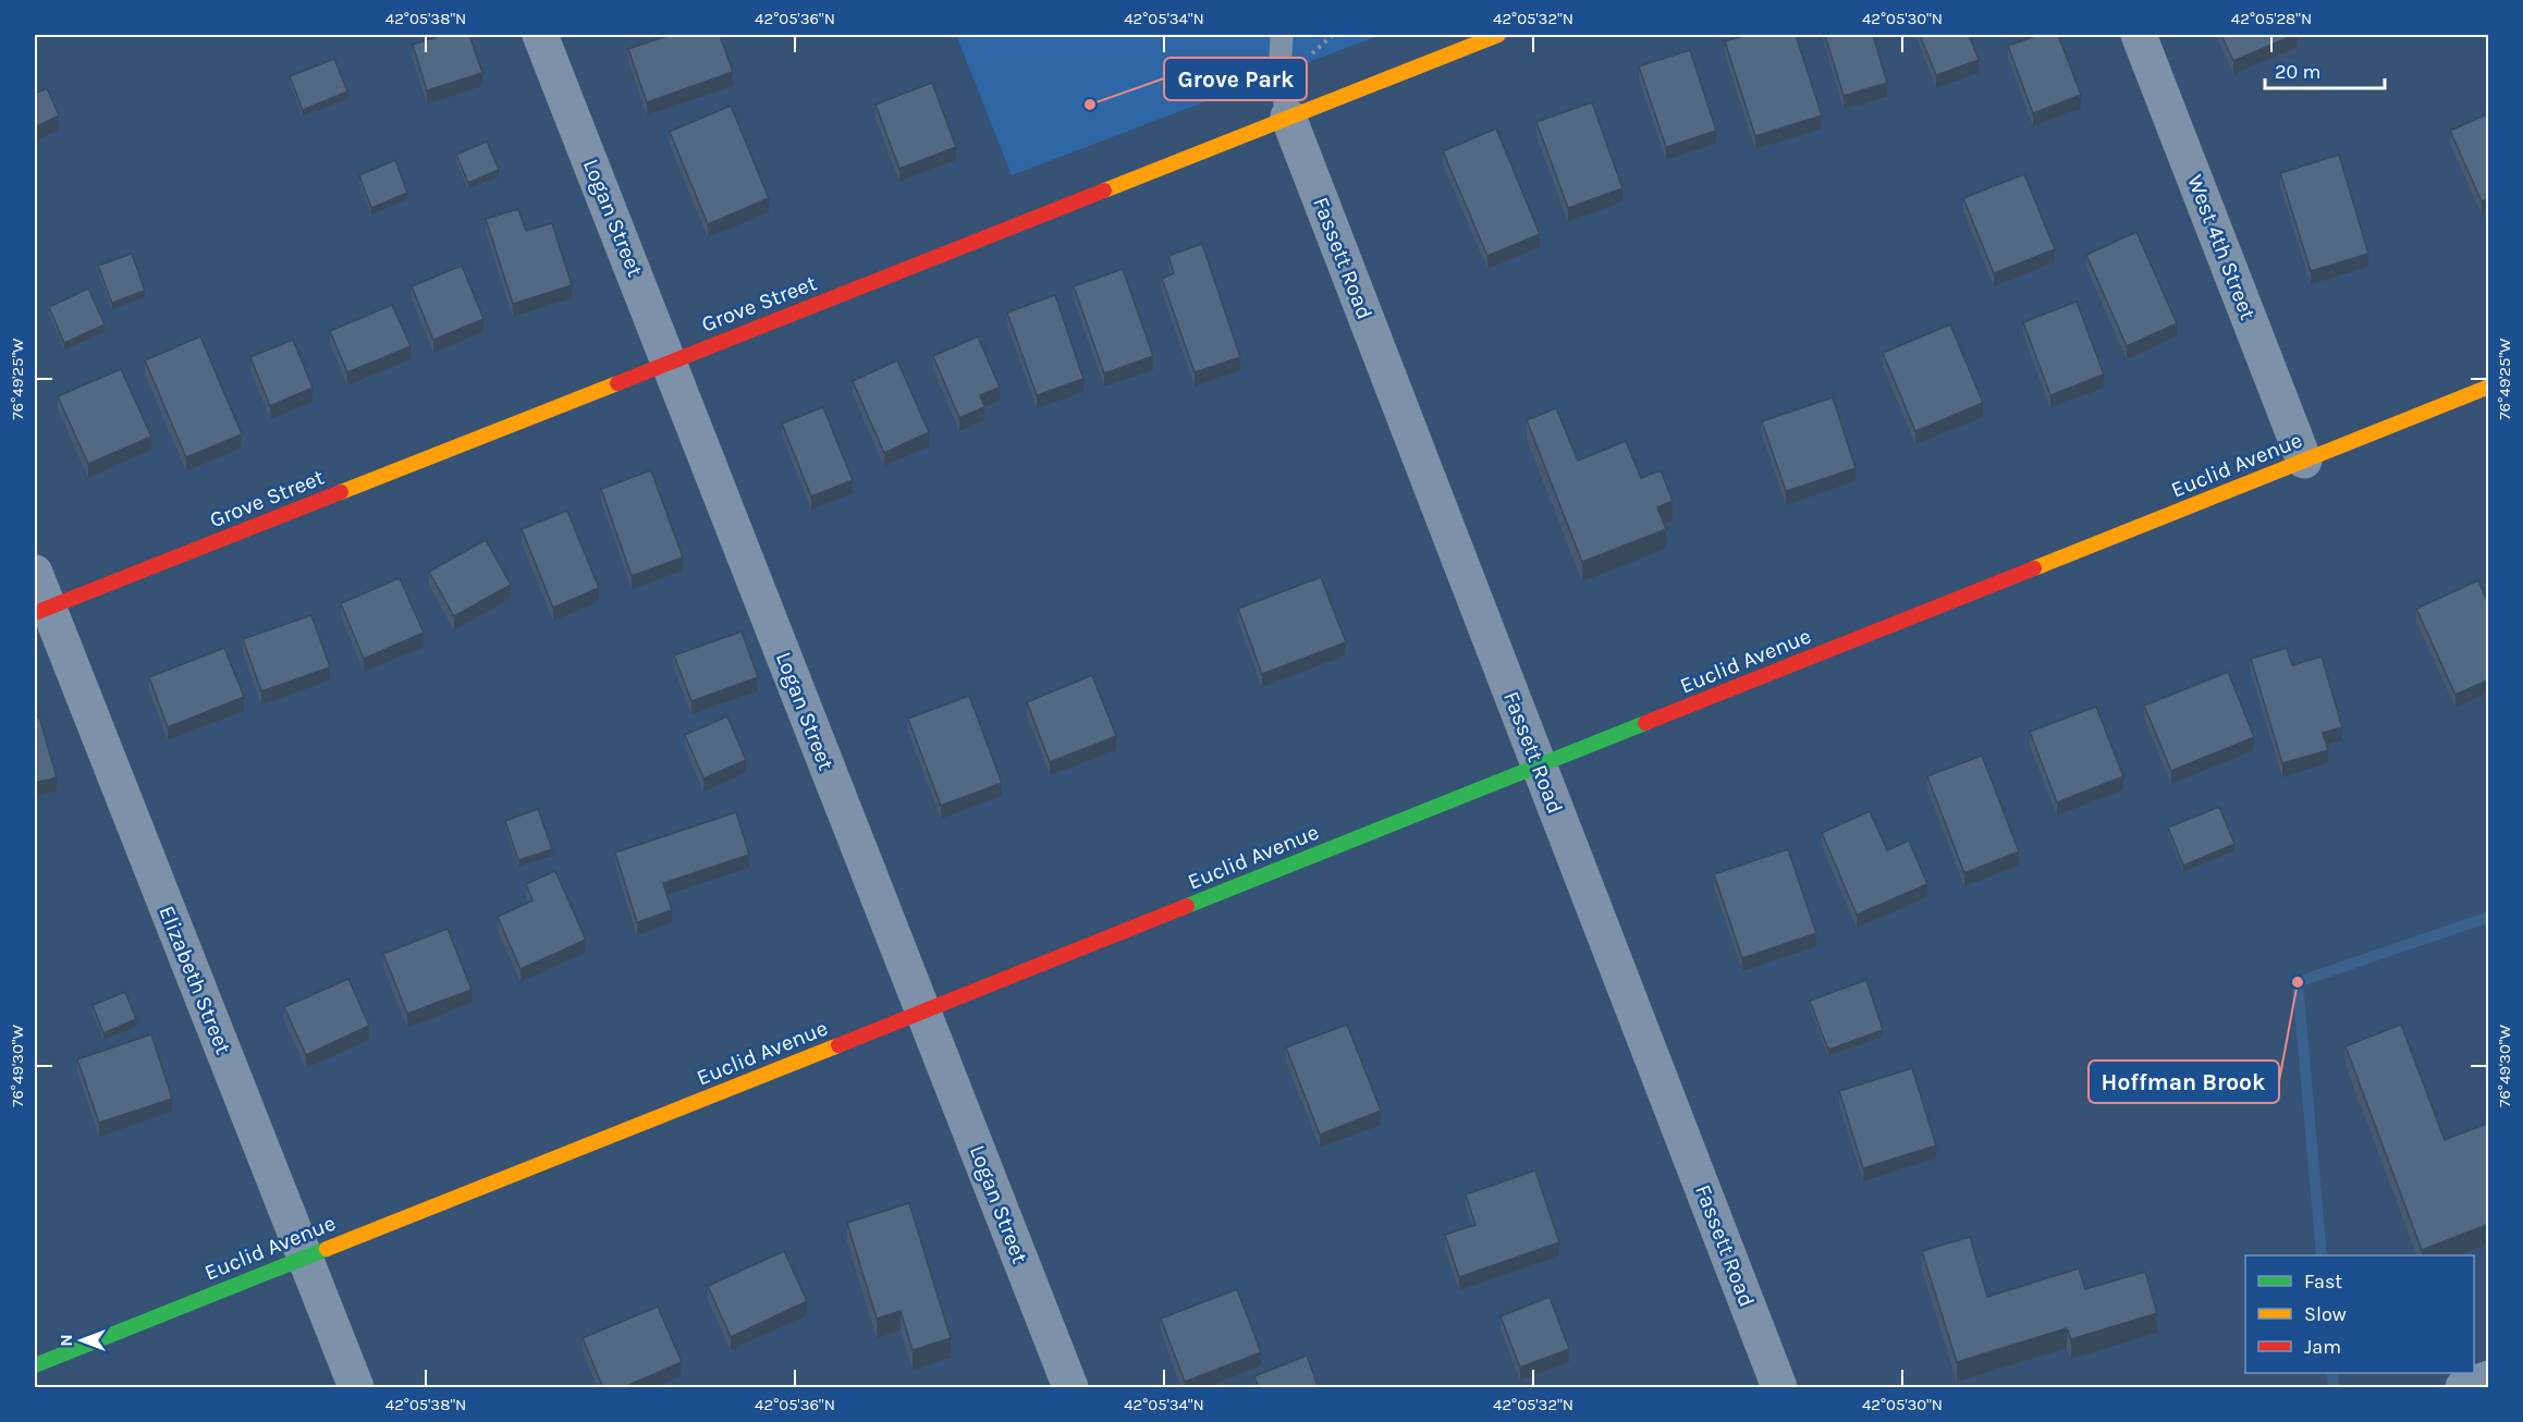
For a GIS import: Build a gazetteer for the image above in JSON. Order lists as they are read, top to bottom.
{
  "streets": {
    "street": [
      "Logan Street",
      "West 4th Street",
      "Fassett Road",
      "Grove Street",
      "Euclid Avenue",
      "Elizabeth Street"
    ]
  },
  "crossings": [
    ["Logan Street", "Grove Street"],
    ["Logan Street", "Euclid Avenue"],
    ["West 4th Street", "Euclid Avenue"],
    ["Fassett Road", "Grove Street"],
    ["Fassett Road", "Euclid Avenue"],
    ["Grove Street", "Elizabeth Street"],
    ["Euclid Avenue", "Elizabeth Street"]
  ],
  "places": ["Grove Park", "Hoffman Brook"],
  "legend": ["Fast", "Slow", "Jam"],
  "scale_bar": "20 m",
  "north": "left",
  "coordinates": [
    "42°05'38\"N",
    "42°05'36\"N",
    "42°05'34\"N",
    "42°05'32\"N",
    "42°05'30\"N",
    "42°05'28\"N",
    "76°49'25\"W",
    "76°49'30\"W"
  ]
}
